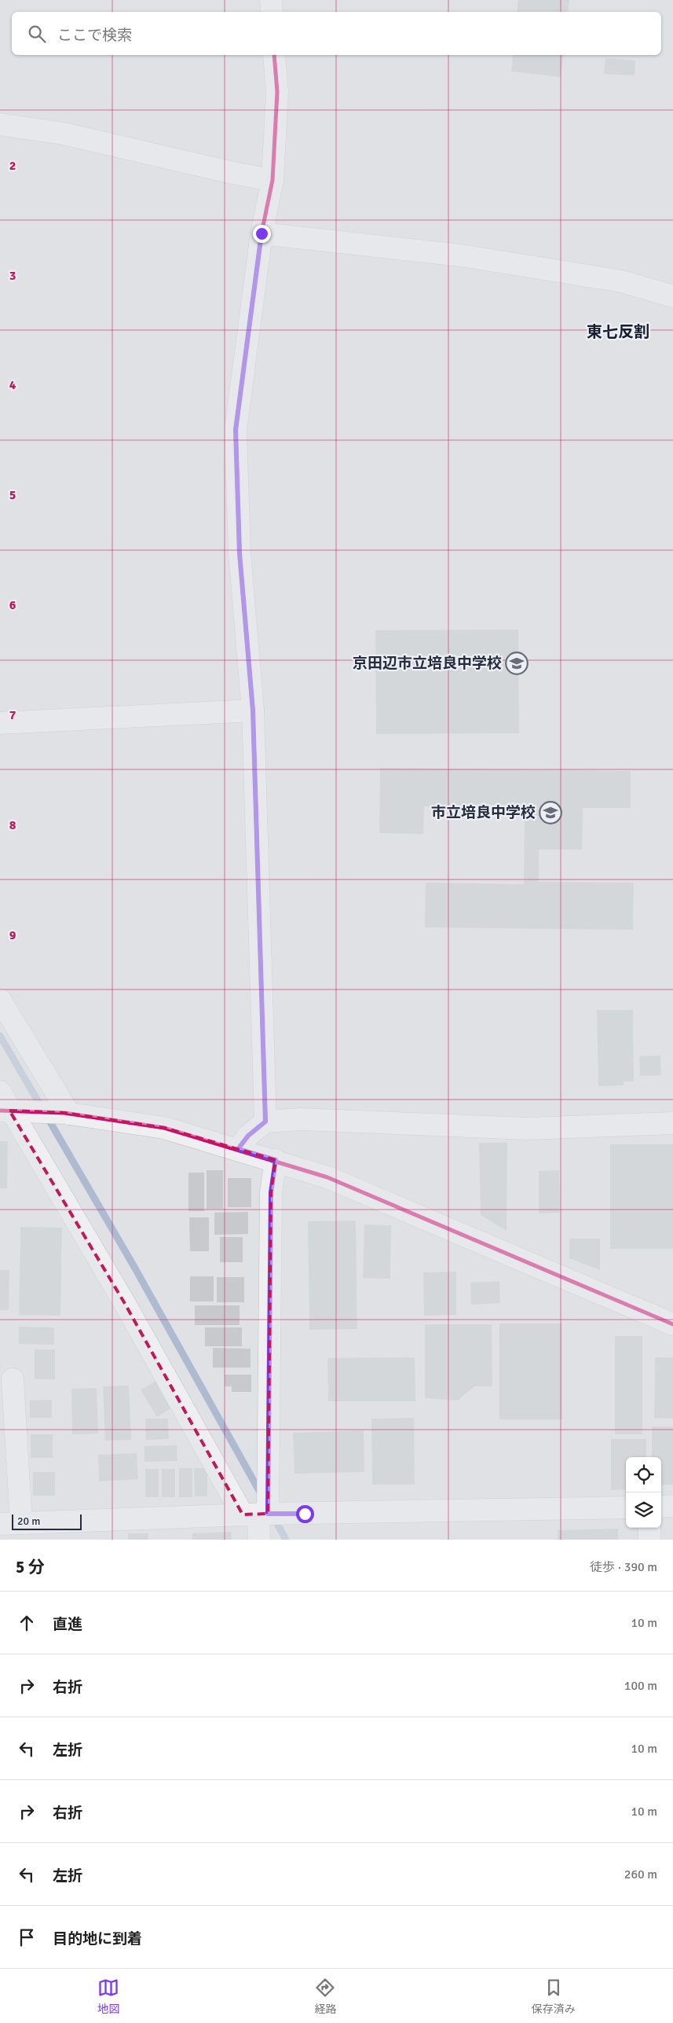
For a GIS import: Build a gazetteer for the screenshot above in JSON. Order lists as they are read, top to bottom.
{
  "districts": ["東七反割"],
  "places": {
    "school or university": ["京田辺市立培良中学校", "市立培良中学校"]
  },
  "scale_bar": "20 m",
  "page": {
    "search": "ここで検索",
    "scale": "20 m",
    "heading": ["5 分", "徒歩 · 390 m"],
    "list": [
      ["直進", "10 m"],
      ["右折", "100 m"],
      ["左折", "10 m"],
      ["右折", "10 m"],
      ["左折", "260 m"],
      "目的地に到着"
    ],
    "nav": ["地図", "経路", "保存済み"]
  },
  "grid": {
    "rows": [
      "2",
      "3",
      "4",
      "5",
      "6",
      "7",
      "8",
      "9"
    ]
  }
}
